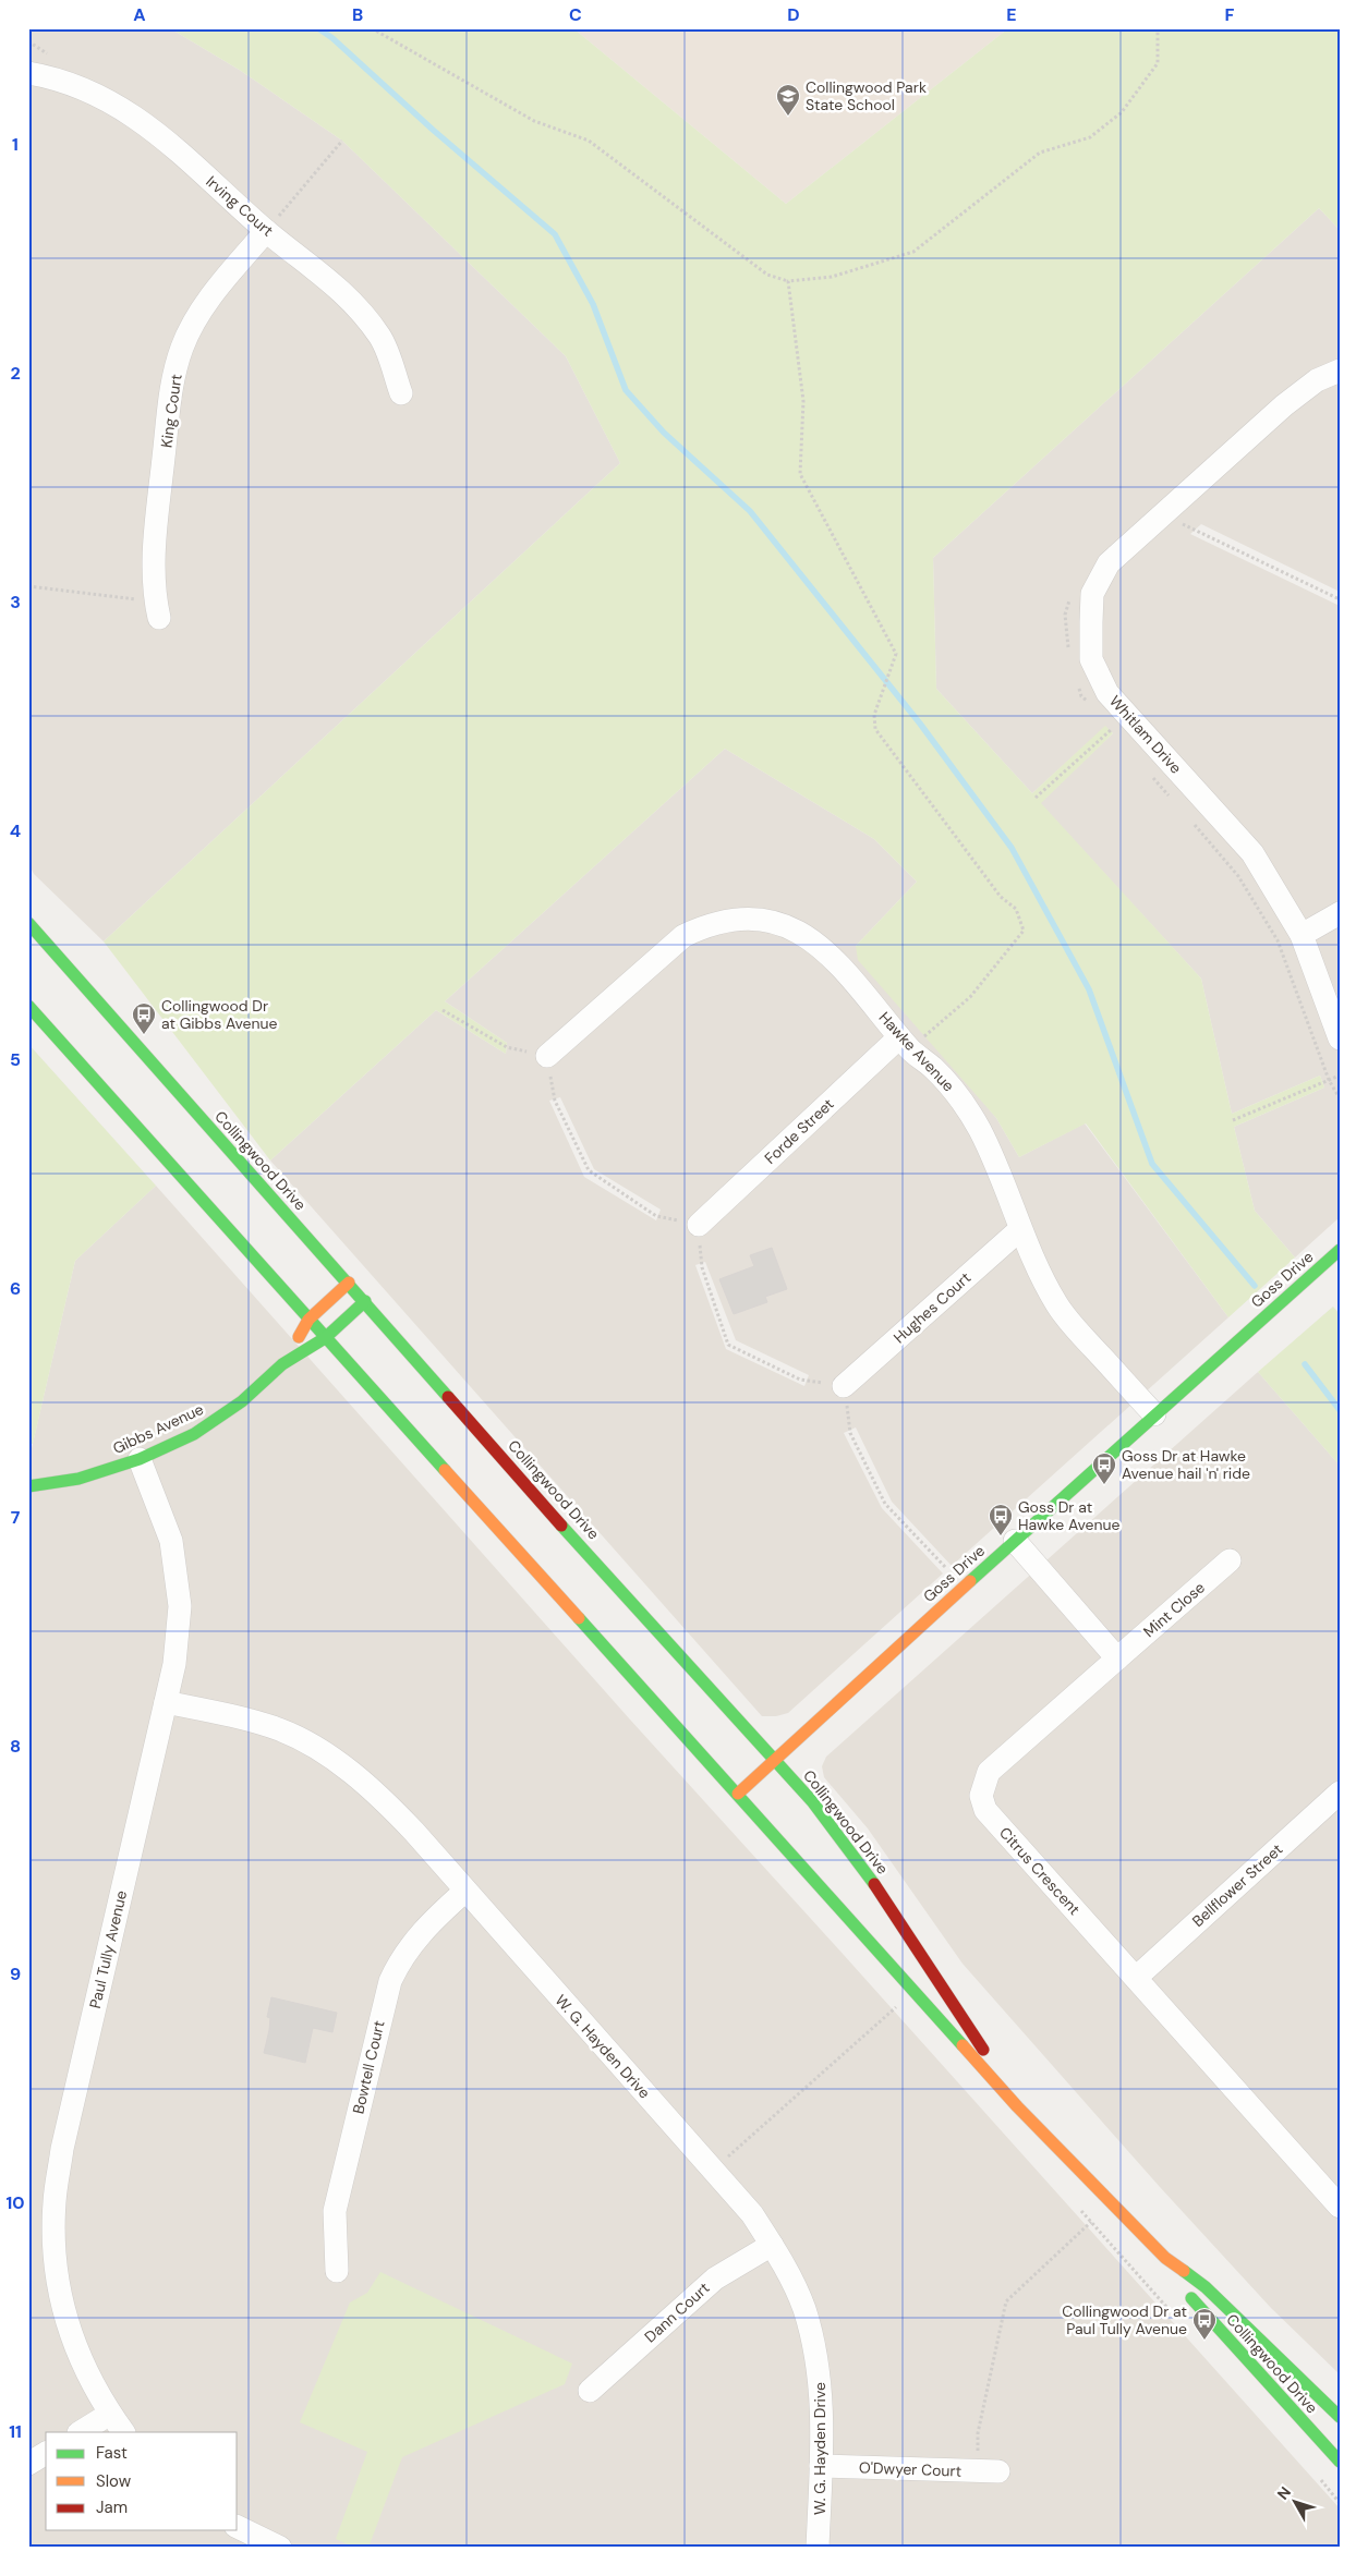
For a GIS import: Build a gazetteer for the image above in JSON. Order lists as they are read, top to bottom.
{
  "streets": {
    "main road": ["Collingwood Drive", "Goss Drive", "Gibbs Avenue"],
    "street": [
      "Irving Court",
      "King Court",
      "Whitlam Drive",
      "Hawke Avenue",
      "Forde Street",
      "Hughes Court",
      "Mint Close",
      "Citrus Crescent",
      "Bellflower Street",
      "Paul Tully Avenue",
      "W. G. Hayden Drive",
      "Bowtell Court",
      "Dann Court",
      "O'Dwyer Court"
    ]
  },
  "crossings": [
    ["Irving Court", "King Court"],
    ["Hawke Avenue", "Forde Street"],
    ["Hawke Avenue", "Goss Drive"],
    ["Hawke Avenue", "Hughes Court"],
    ["Collingwood Drive", "Goss Drive"],
    ["Collingwood Drive", "Gibbs Avenue"],
    ["Gibbs Avenue", "Paul Tully Avenue"],
    ["Mint Close", "Citrus Crescent"],
    ["Citrus Crescent", "Bellflower Street"],
    ["Paul Tully Avenue", "W. G. Hayden Drive"],
    ["W. G. Hayden Drive", "Bowtell Court"],
    ["W. G. Hayden Drive", "Dann Court"],
    ["W. G. Hayden Drive", "O'Dwyer Court"]
  ],
  "places": {
    "school or university": ["Collingwood Park State School"],
    "bus stop": [
      "Collingwood Dr at Gibbs Avenue",
      "Goss Dr at Hawke Avenue hail 'n' ride",
      "Goss Dr at Hawke Avenue",
      "Collingwood Dr at Paul Tully Avenue"
    ]
  },
  "legend": ["Fast", "Slow", "Jam"],
  "north": "top left",
  "grid": {
    "columns": [
      "A",
      "B",
      "C",
      "D",
      "E",
      "F"
    ],
    "rows": [
      "1",
      "2",
      "3",
      "4",
      "5",
      "6",
      "7",
      "8",
      "9",
      "10",
      "11"
    ]
  }
}
